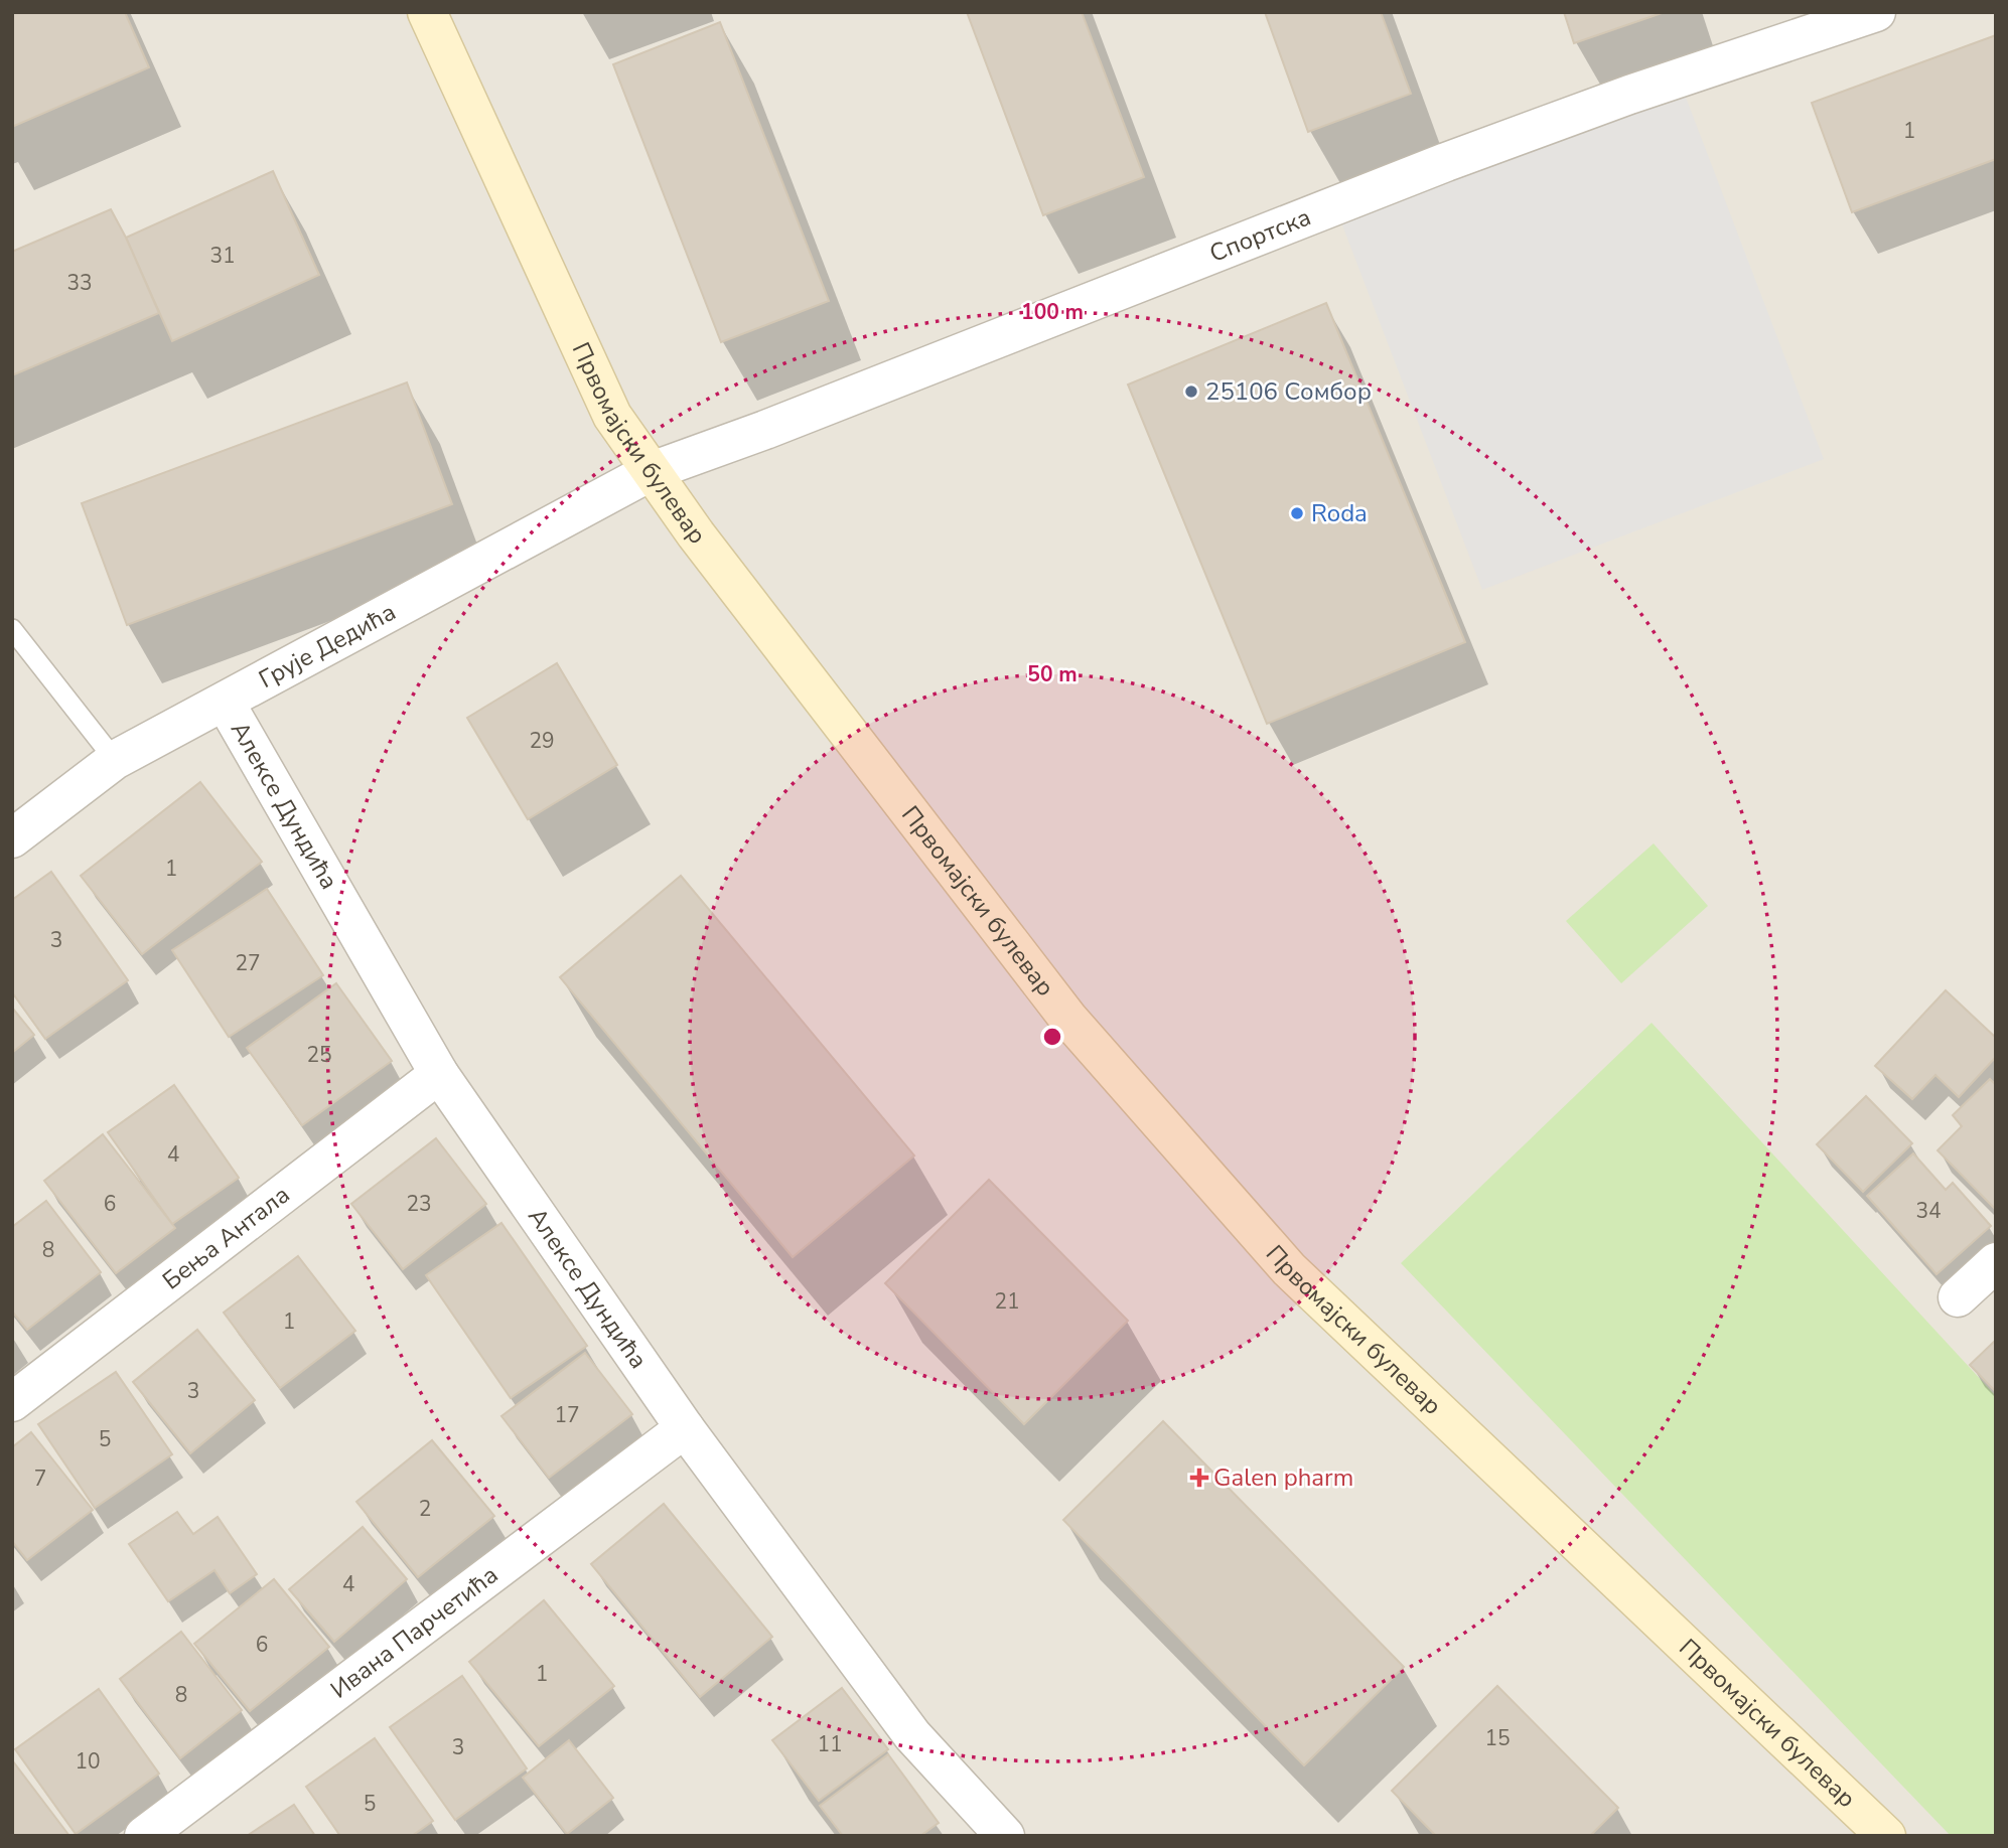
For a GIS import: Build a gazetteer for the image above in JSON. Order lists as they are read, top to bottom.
{
  "streets": {
    "street": [
      "Спортска",
      "Првомајски булевар",
      "Грује Дедића",
      "Алексе Дундића",
      "Бења Антала",
      "Ивана Парчетића"
    ]
  },
  "crossings": [
    ["Спортска", "Првомајски булевар"],
    ["Спортска", "Грује Дедића"],
    ["Првомајски булевар", "Грује Дедића"],
    ["Грује Дедића", "Алексе Дундића"],
    ["Алексе Дундића", "Бења Антала"],
    ["Алексе Дундића", "Ивана Парчетића"]
  ],
  "places": {
    "other": ["25106 Сомбор", "Roda"],
    "health": ["Galen pharm"]
  },
  "house_numbers": [
    "1",
    "31",
    "33",
    "29",
    "1",
    "3",
    "27",
    "25",
    "4",
    "6",
    "23",
    "34",
    "8",
    "21",
    "1",
    "3",
    "17",
    "5",
    "7",
    "2",
    "4",
    "6",
    "1",
    "8",
    "15",
    "11",
    "3",
    "10",
    "5"
  ],
  "rings": ["100 m", "50 m"]
}
